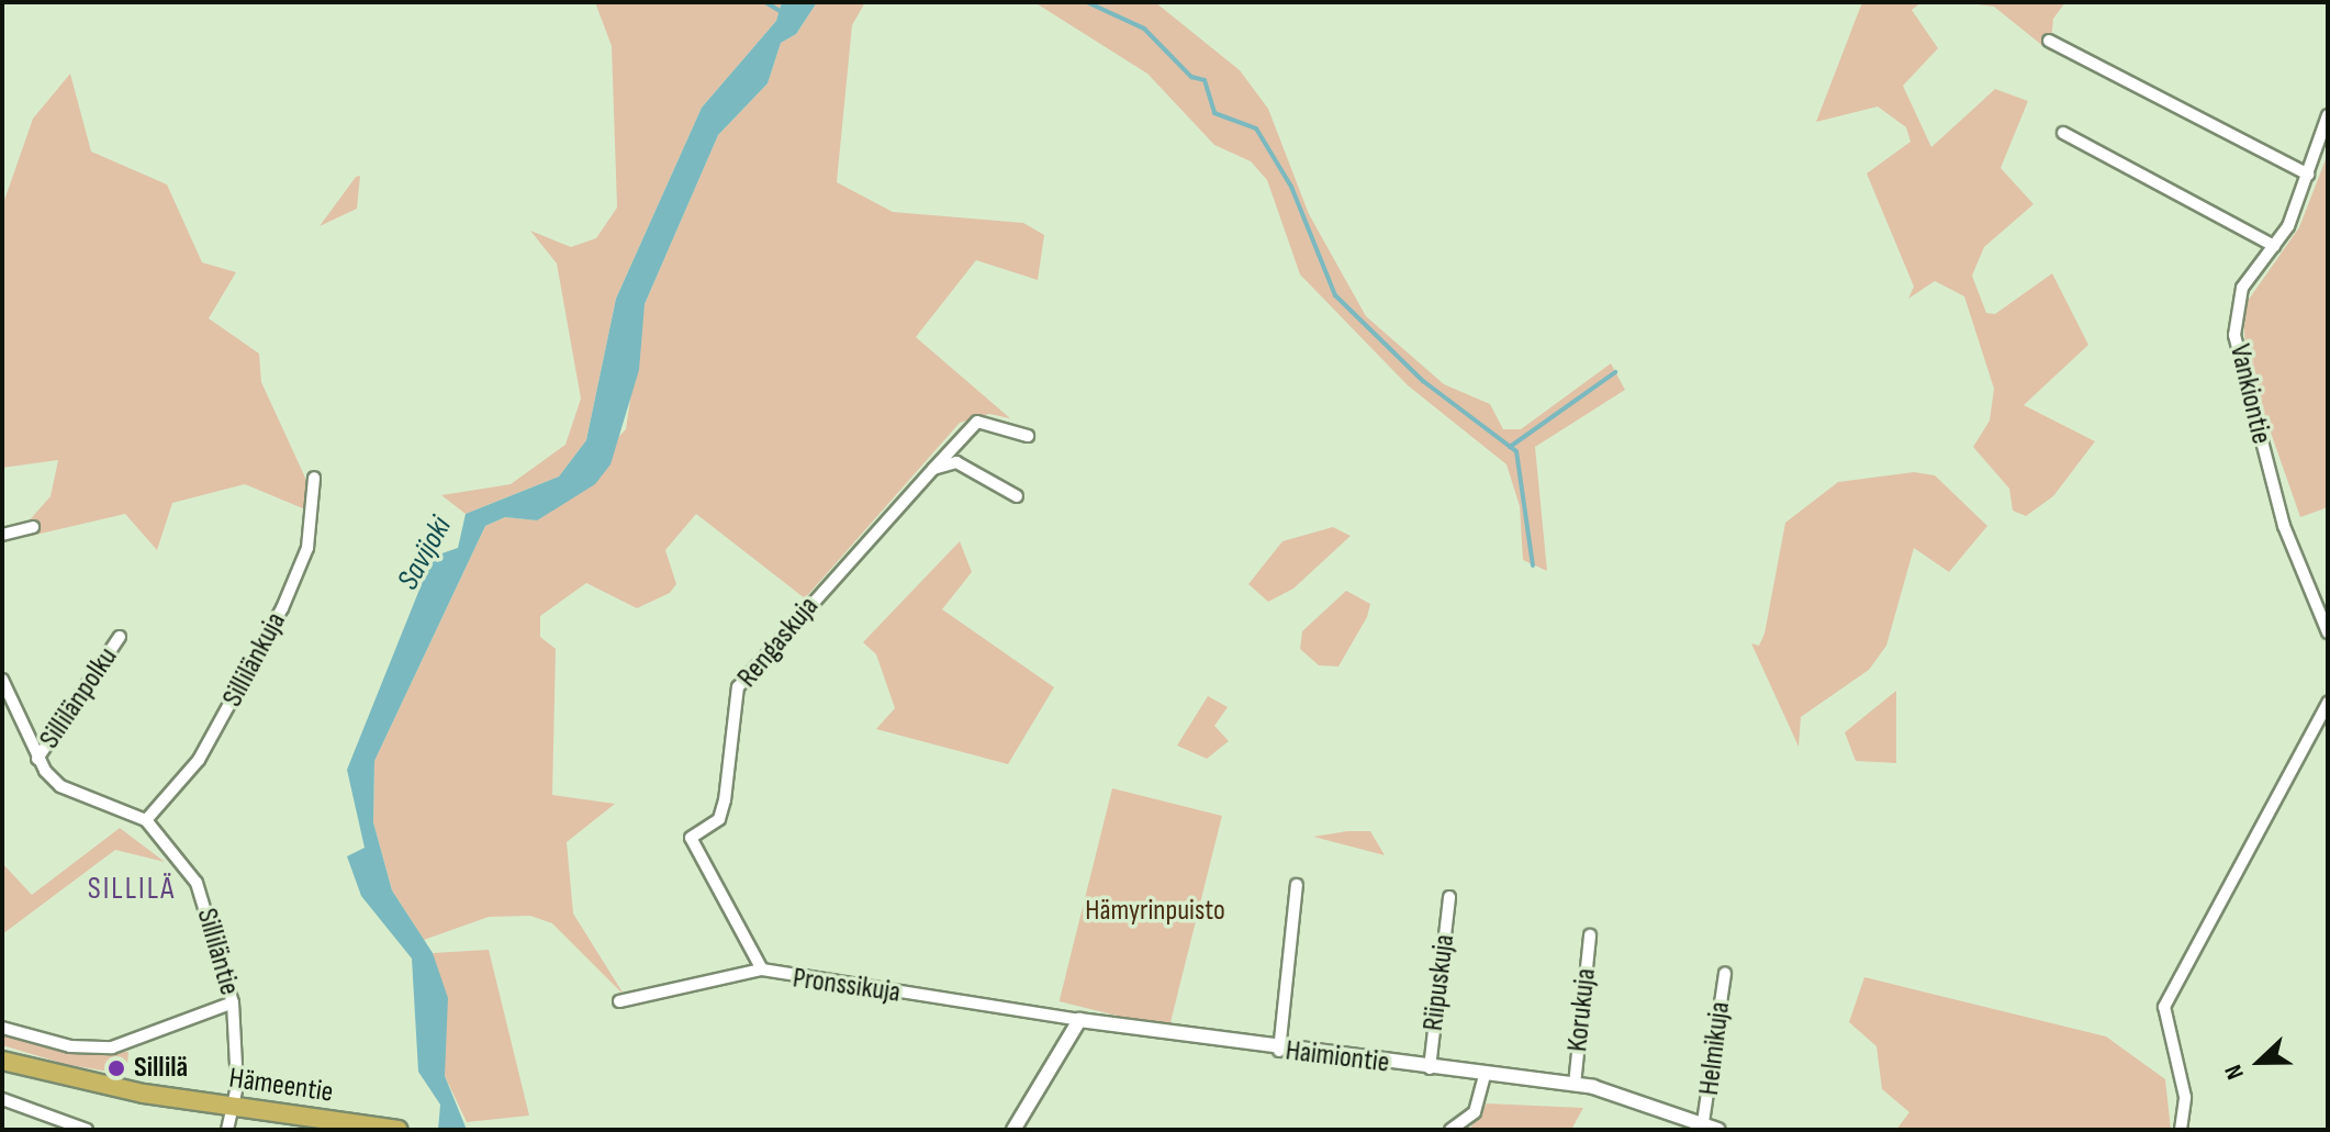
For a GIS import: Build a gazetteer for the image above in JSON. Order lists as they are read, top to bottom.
{
  "streets": {
    "highway": ["Hämeentie"],
    "street": [
      "Vankiontie",
      "Rengaskuja",
      "Sillilänkuja",
      "Sillilänpolku",
      "Silliläntie",
      "Riipuskuja",
      "Pronssikuja",
      "Korukuja",
      "Helmikuja",
      "Haimiontie"
    ]
  },
  "crossings": [
    ["Rengaskuja", "Pronssikuja"],
    ["Sillilänkuja", "Silliläntie"],
    ["Sillilänpolku", "Silliläntie"],
    ["Silliläntie", "Hämeentie"],
    ["Riipuskuja", "Haimiontie"],
    ["Pronssikuja", "Haimiontie"],
    ["Korukuja", "Haimiontie"],
    ["Helmikuja", "Haimiontie"]
  ],
  "districts": ["SILLILÄ"],
  "water": ["Savijoki"],
  "parks": ["Hämyrinpuisto"],
  "places": ["Sillilä"],
  "north": "left"
}
